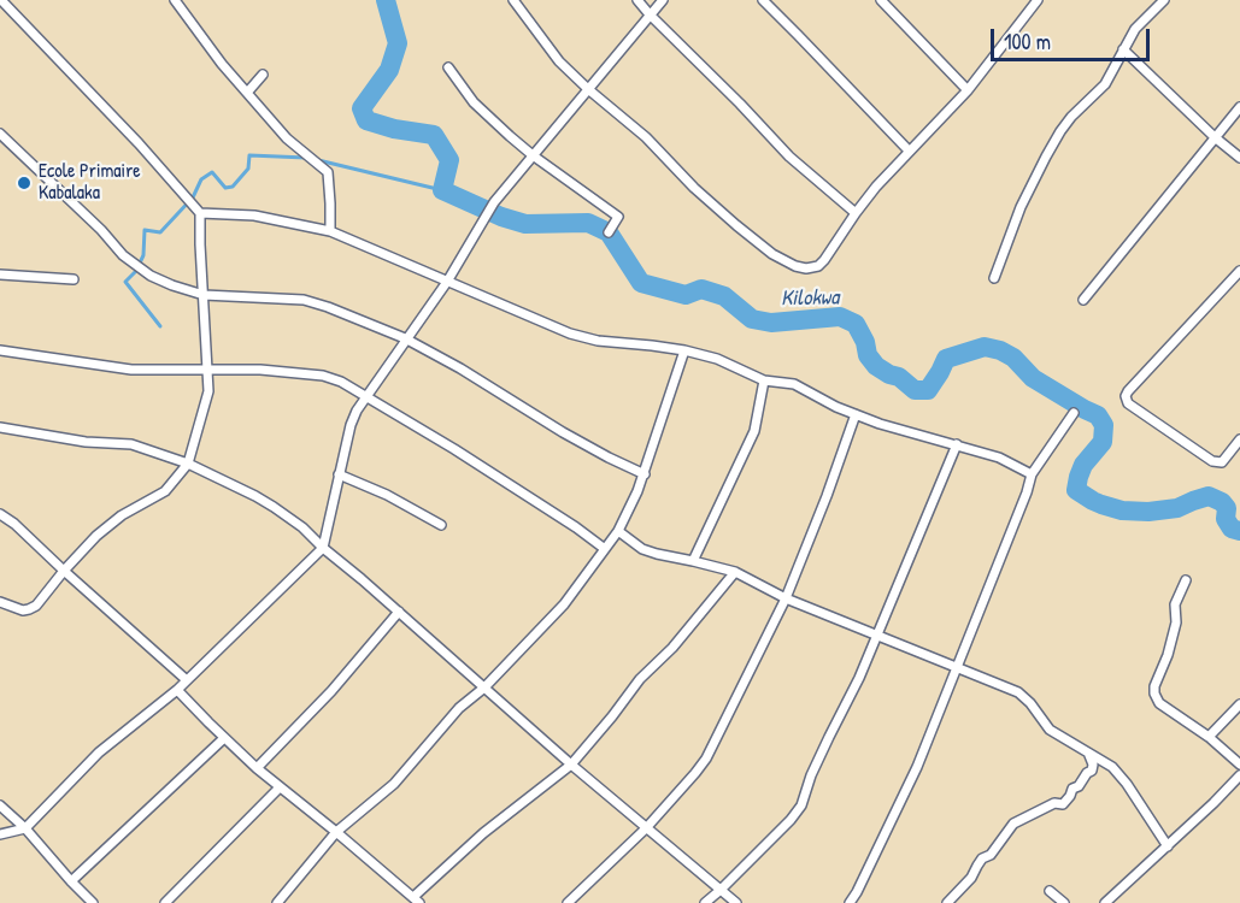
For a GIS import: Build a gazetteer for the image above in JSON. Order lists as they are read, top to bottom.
{
  "water": ["Kilokwa"],
  "places": ["Ecole Primaire Kabalaka"],
  "scale_bar": "100 m"
}
